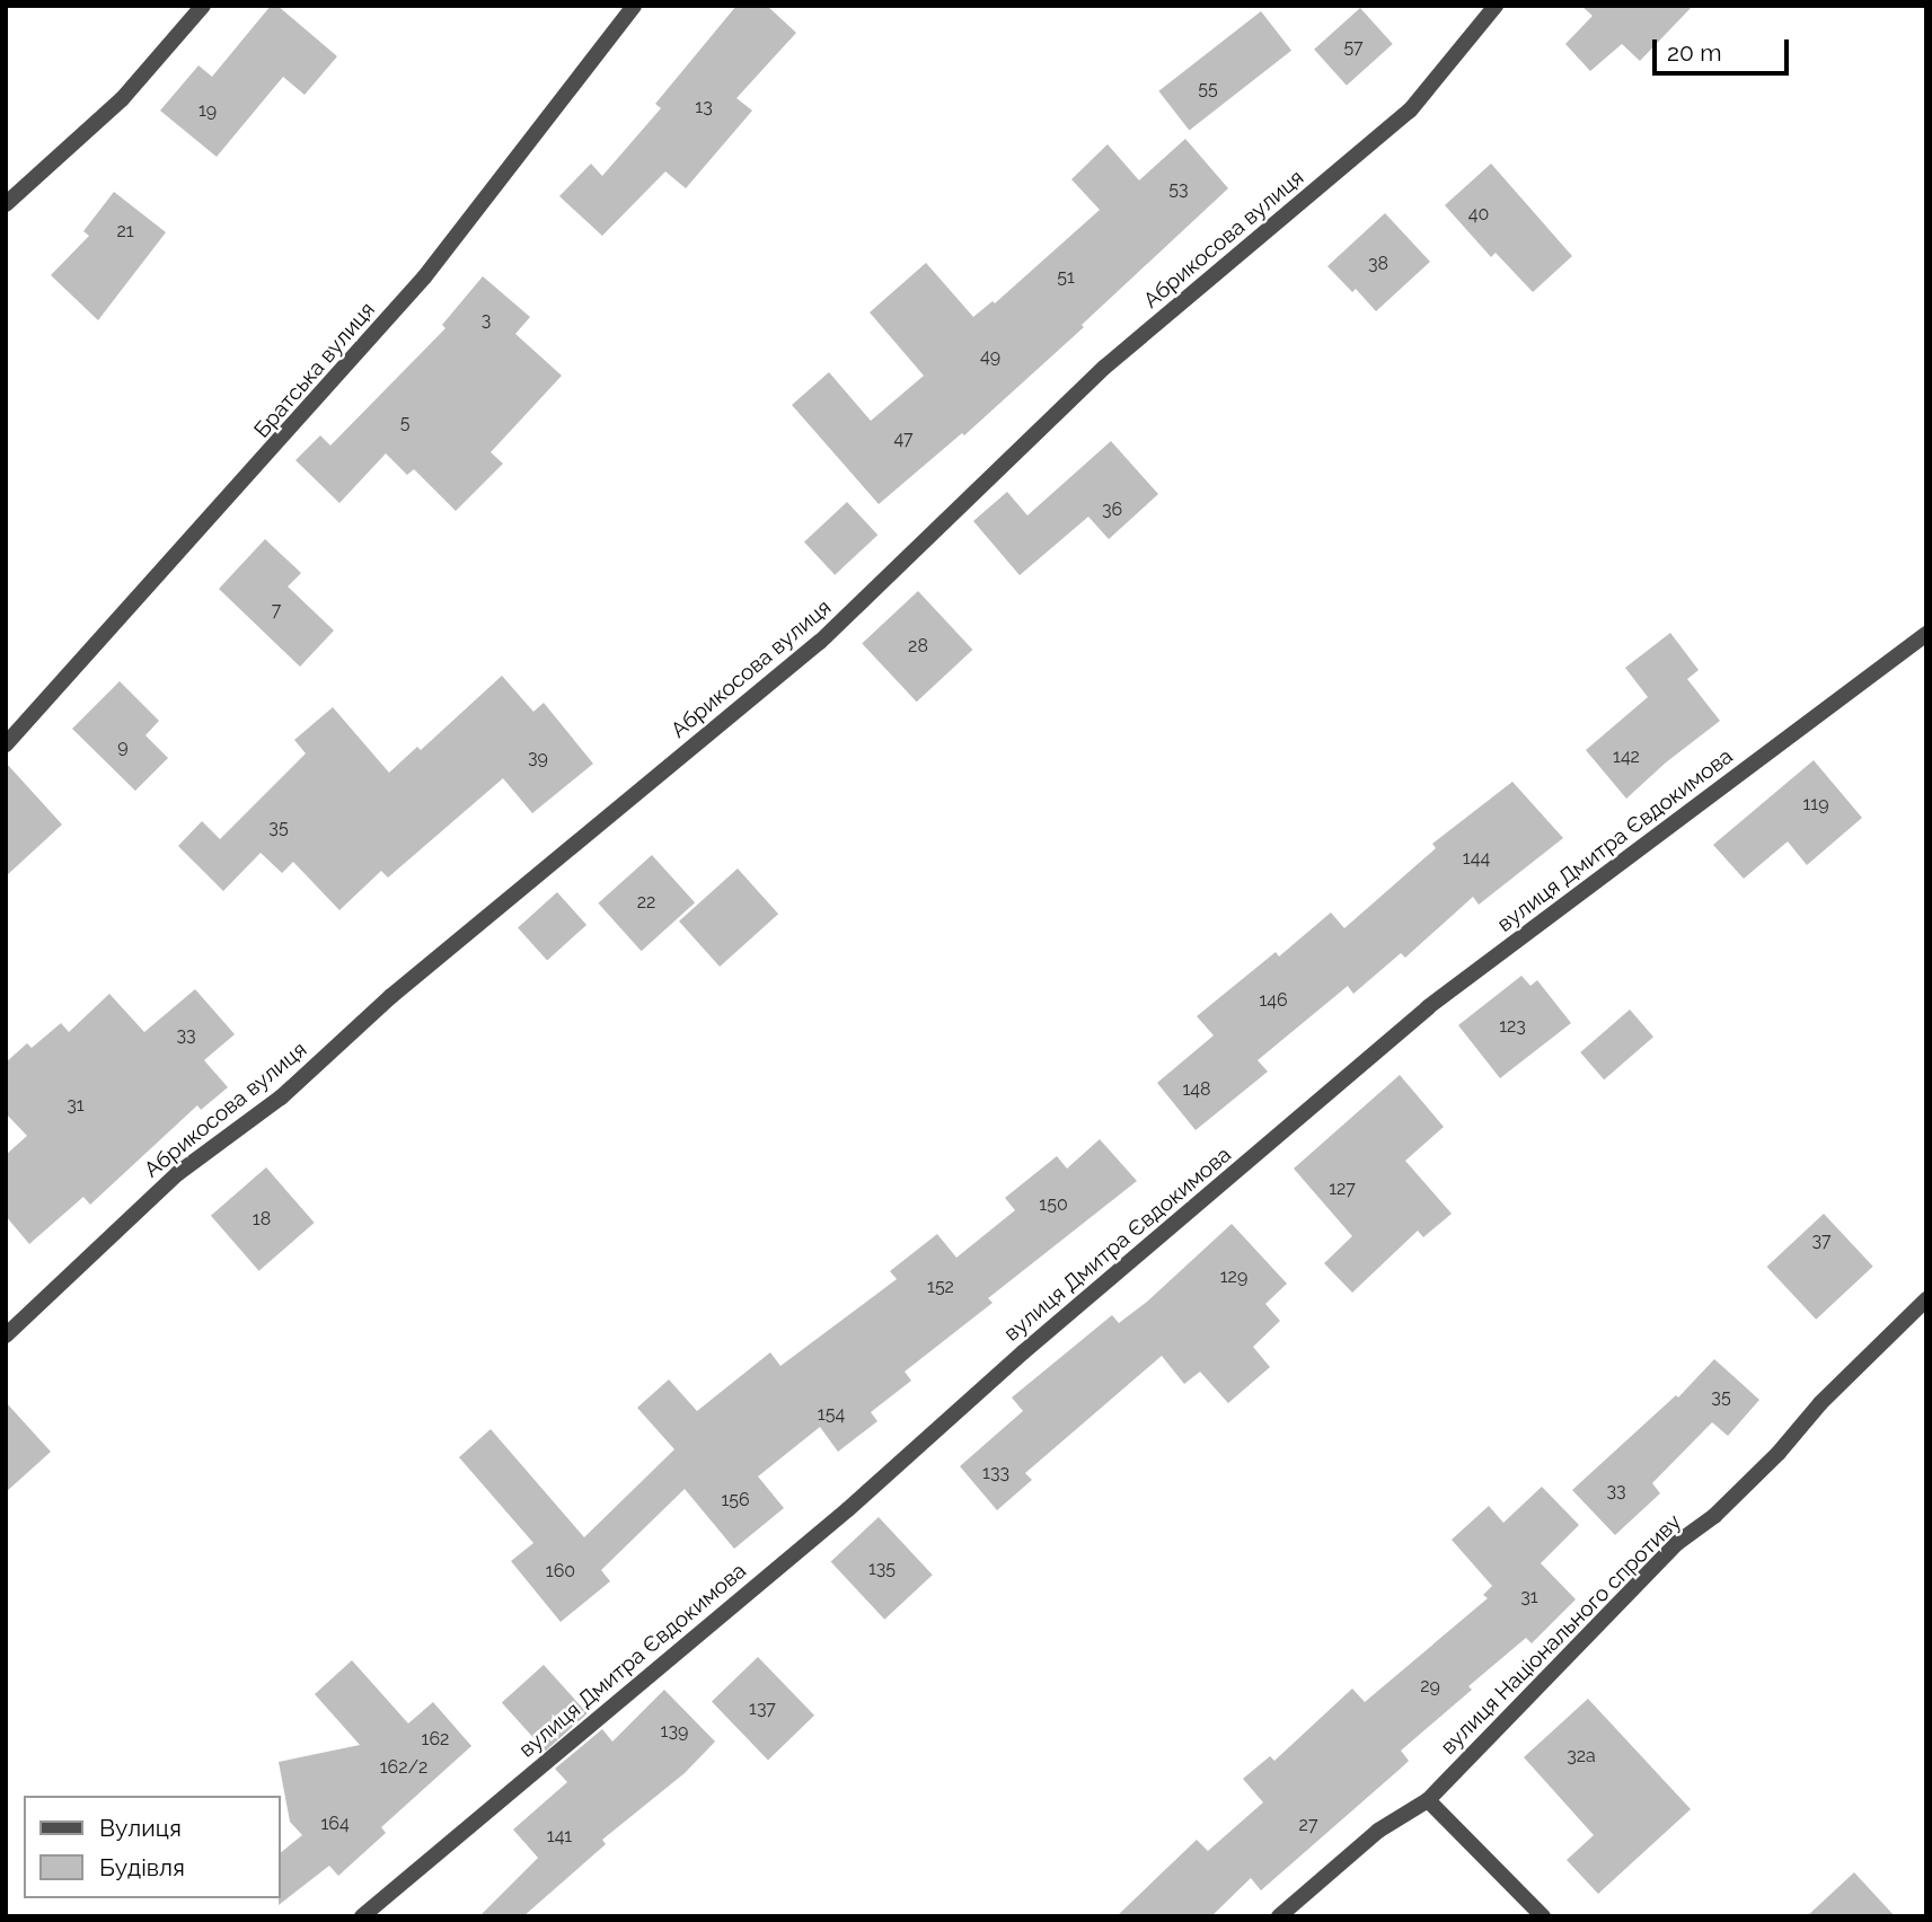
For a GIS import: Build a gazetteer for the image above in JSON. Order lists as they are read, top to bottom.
{
  "streets": {
    "street": [
      "Абрикосова вулиця",
      "Братська вулиця",
      "вулиця Дмитра Євдокимова",
      "вулиця Національного спротиву"
    ]
  },
  "house_numbers": [
    "57",
    "55",
    "13",
    "19",
    "53",
    "40",
    "21",
    "38",
    "51",
    "3",
    "49",
    "5",
    "47",
    "36",
    "7",
    "28",
    "9",
    "142",
    "39",
    "119",
    "35",
    "144",
    "22",
    "146",
    "123",
    "33",
    "148",
    "31",
    "127",
    "150",
    "18",
    "37",
    "129",
    "152",
    "35",
    "154",
    "133",
    "33",
    "156",
    "135",
    "160",
    "31",
    "29",
    "137",
    "139",
    "162",
    "32а",
    "162/2",
    "164",
    "27",
    "141"
  ],
  "legend": ["Вулиця", "Будівля"],
  "scale_bar": "20 m"
}
